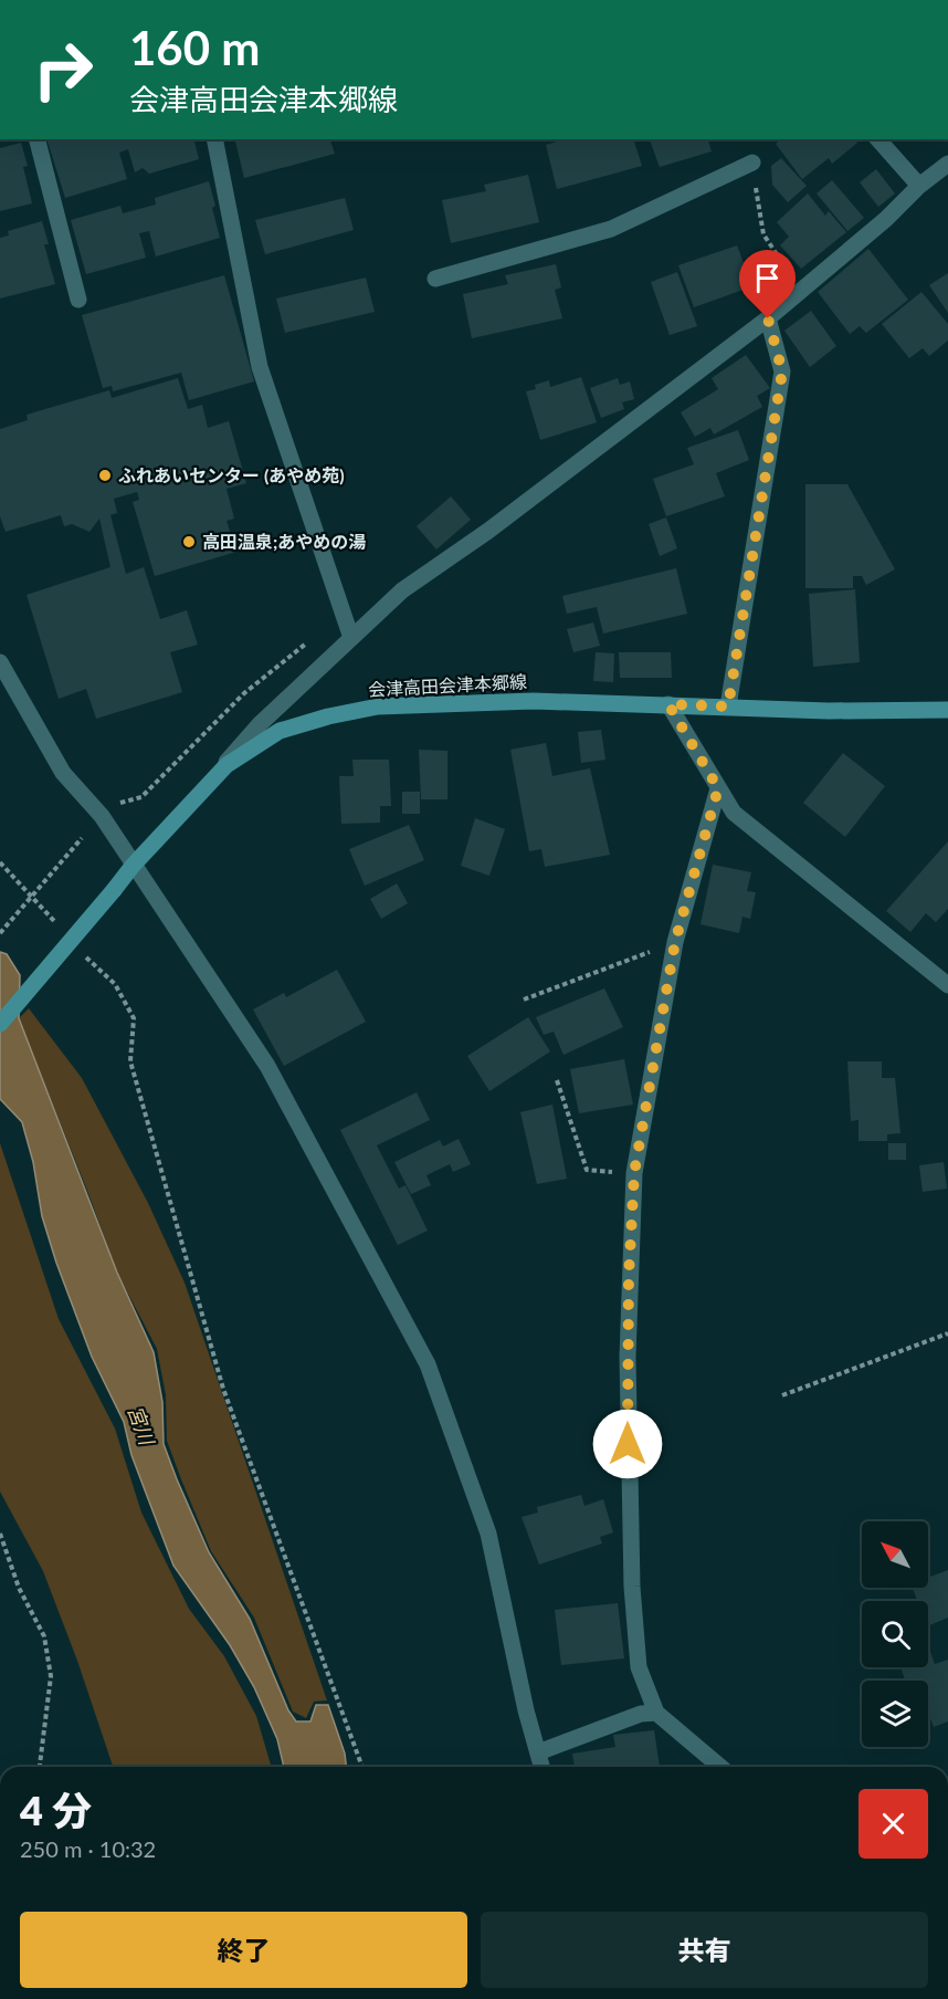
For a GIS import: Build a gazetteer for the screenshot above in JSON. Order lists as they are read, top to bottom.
{
  "streets": {
    "main road": ["会津高田会津本郷線"]
  },
  "water": ["宮川"],
  "places": ["ふれあいセンター (あやめ苑)", "高田温泉;あやめの湯"],
  "north": "top left",
  "page": {
    "turn": ["160 m", "会津高田会津本郷線"],
    "heading": ["4 分", "250 m · 10:32"],
    "buttons": ["終了", "共有"]
  }
}
